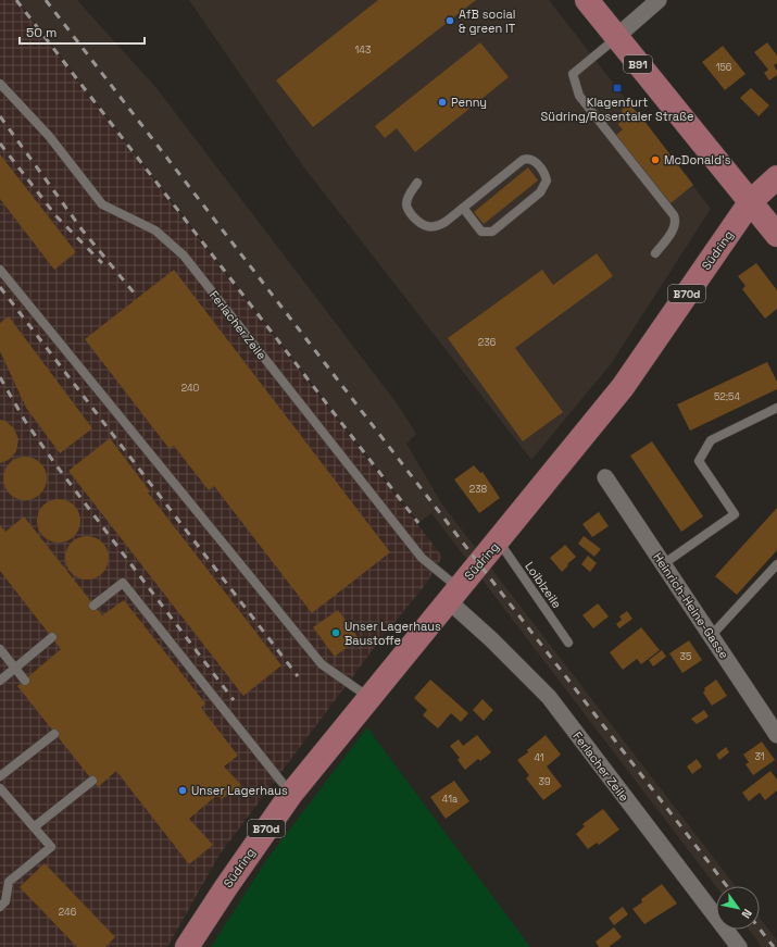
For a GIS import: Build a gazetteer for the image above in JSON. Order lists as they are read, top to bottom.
{
  "streets": {
    "main road": ["B91", "Südring", "B70d"],
    "street": ["Ferlacher Zeile", "Heinrich-Heine-Gasse"],
    "lane": ["Loiblzeile"]
  },
  "crossings": [
    ["B91", "Südring"],
    ["Südring", "Ferlacher Zeile"],
    ["Südring", "Loiblzeile"]
  ],
  "places": {
    "other": [
      "AfB social & green IT",
      "Penny",
      "McDonald's",
      "Unser Lagerhaus Baustoffe",
      "Unser Lagerhaus"
    ],
    "transit": ["Klagenfurt Südring/Rosentaler Straße"]
  },
  "house_numbers": [
    "143",
    "156",
    "236",
    "240",
    "52;54",
    "238",
    "35",
    "31",
    "41",
    "39",
    "41a",
    "246"
  ],
  "scale_bar": "50 m",
  "north": "bottom right"
}
